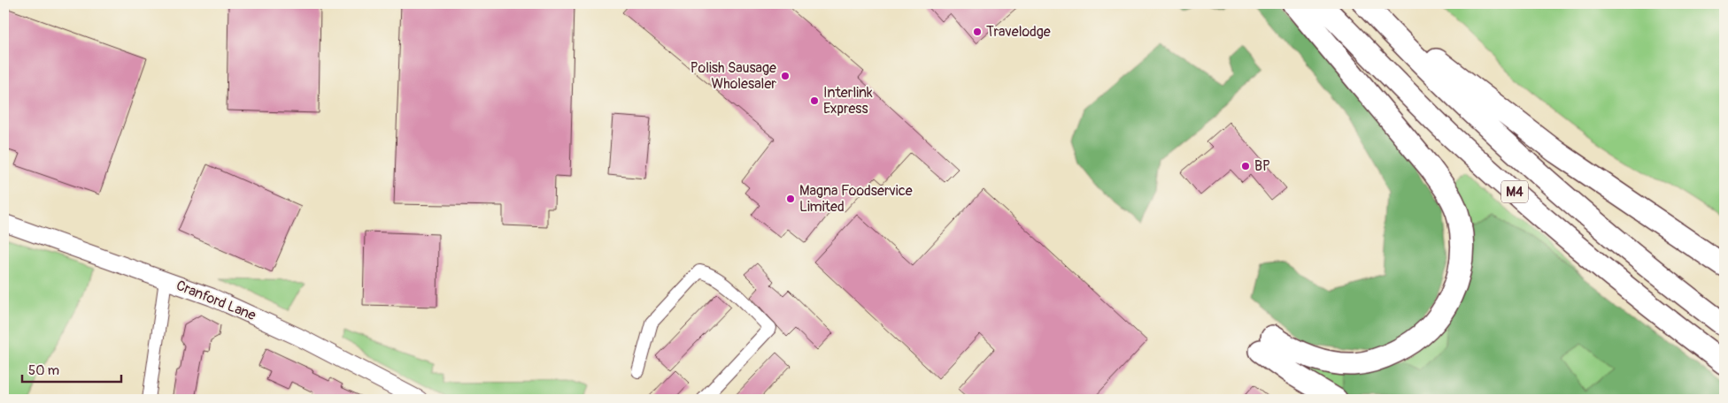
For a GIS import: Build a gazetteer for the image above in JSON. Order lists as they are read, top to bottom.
{
  "streets": {
    "highway": ["M4"],
    "street": ["Cranford Lane"]
  },
  "places": [
    "Travelodge",
    "Polish Sausage Wholesaler",
    "Interlink Express",
    "BP",
    "Magna Foodservice Limited"
  ],
  "scale_bar": "50 m"
}
